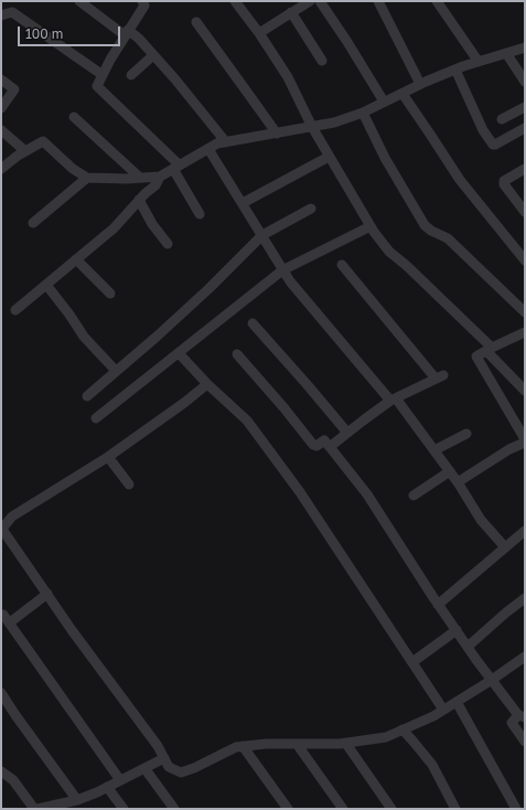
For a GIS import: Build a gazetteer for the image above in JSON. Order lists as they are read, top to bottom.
{
  "scale_bar": "100 m"
}
